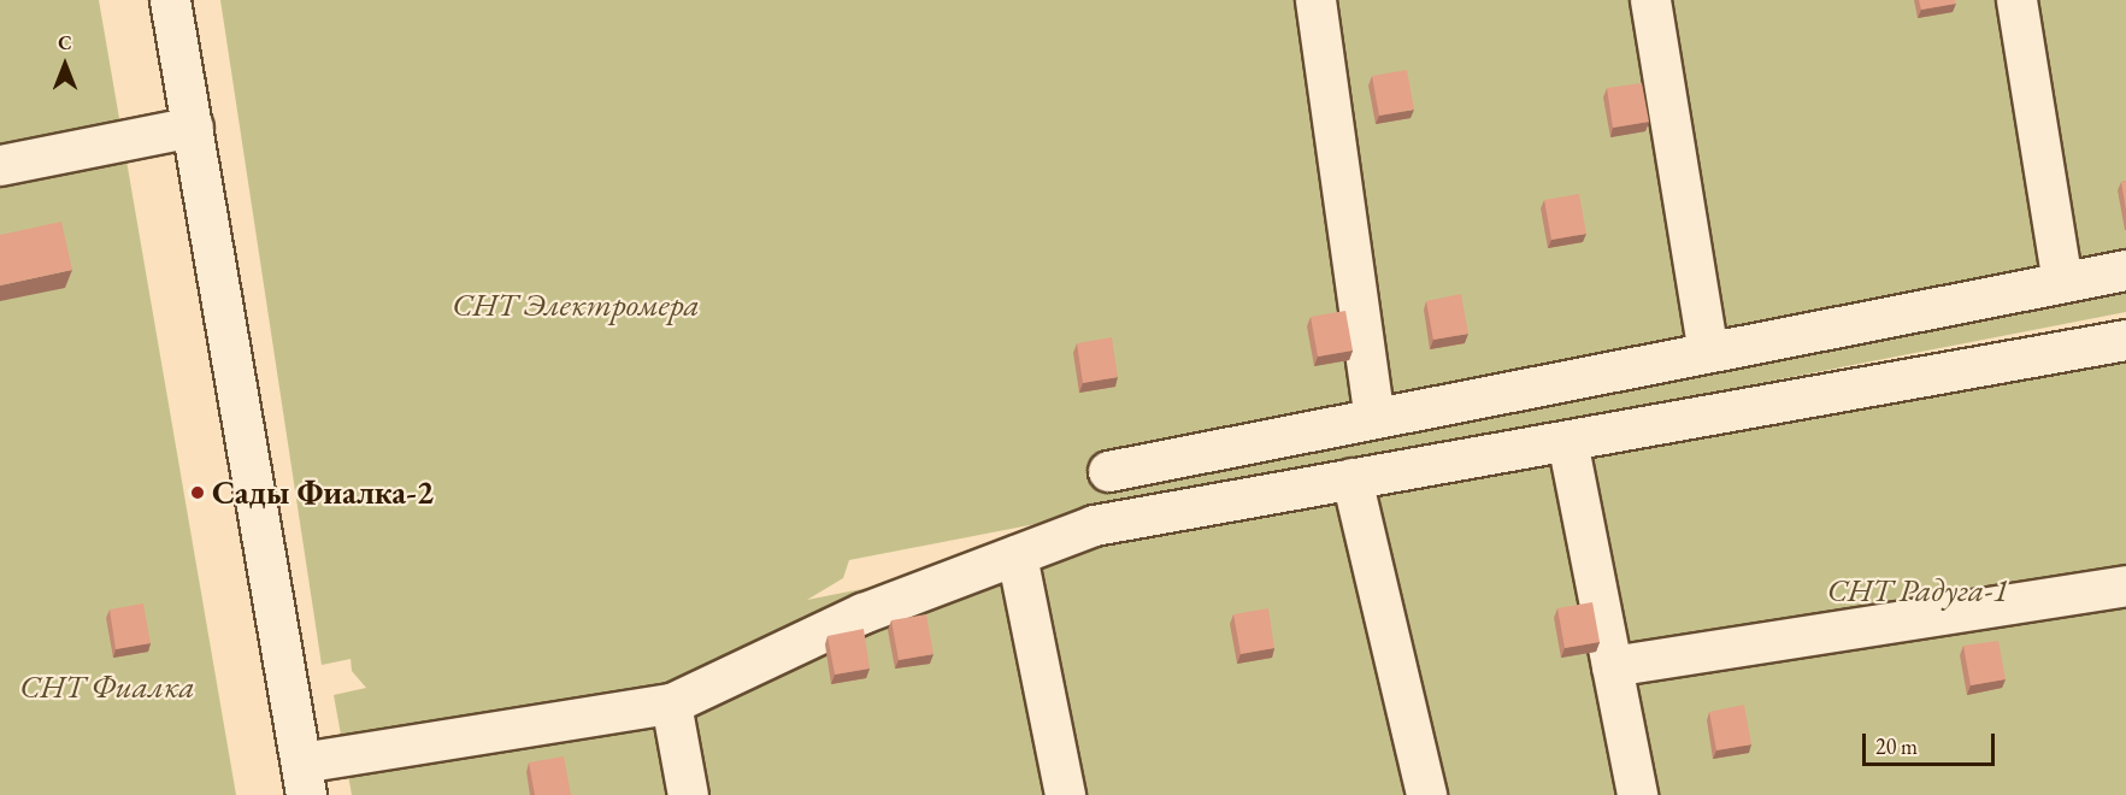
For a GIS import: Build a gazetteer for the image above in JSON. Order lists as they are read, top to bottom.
{
  "parks": ["СНТ Электромера", "СНТ Радуга-1", "СНТ Фиалка"],
  "places": ["Сады Фиалка-2"],
  "scale_bar": "20 m",
  "north": "top"
}
